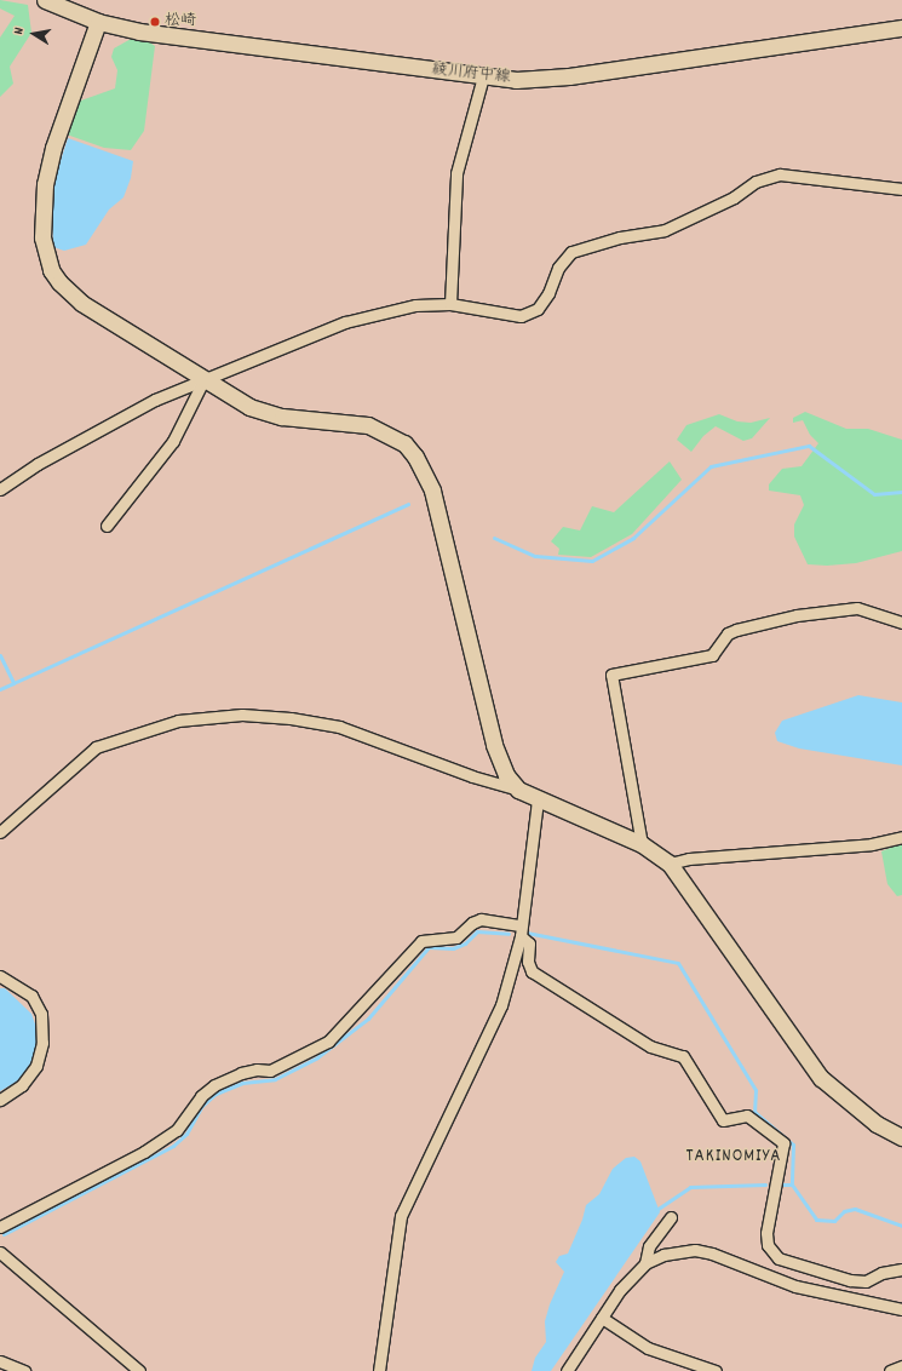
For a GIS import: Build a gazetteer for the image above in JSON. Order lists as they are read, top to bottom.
{
  "streets": {
    "street": ["綾川府中線"]
  },
  "districts": ["TAKINOMIYA"],
  "places": ["松崎"],
  "north": "left"
}
